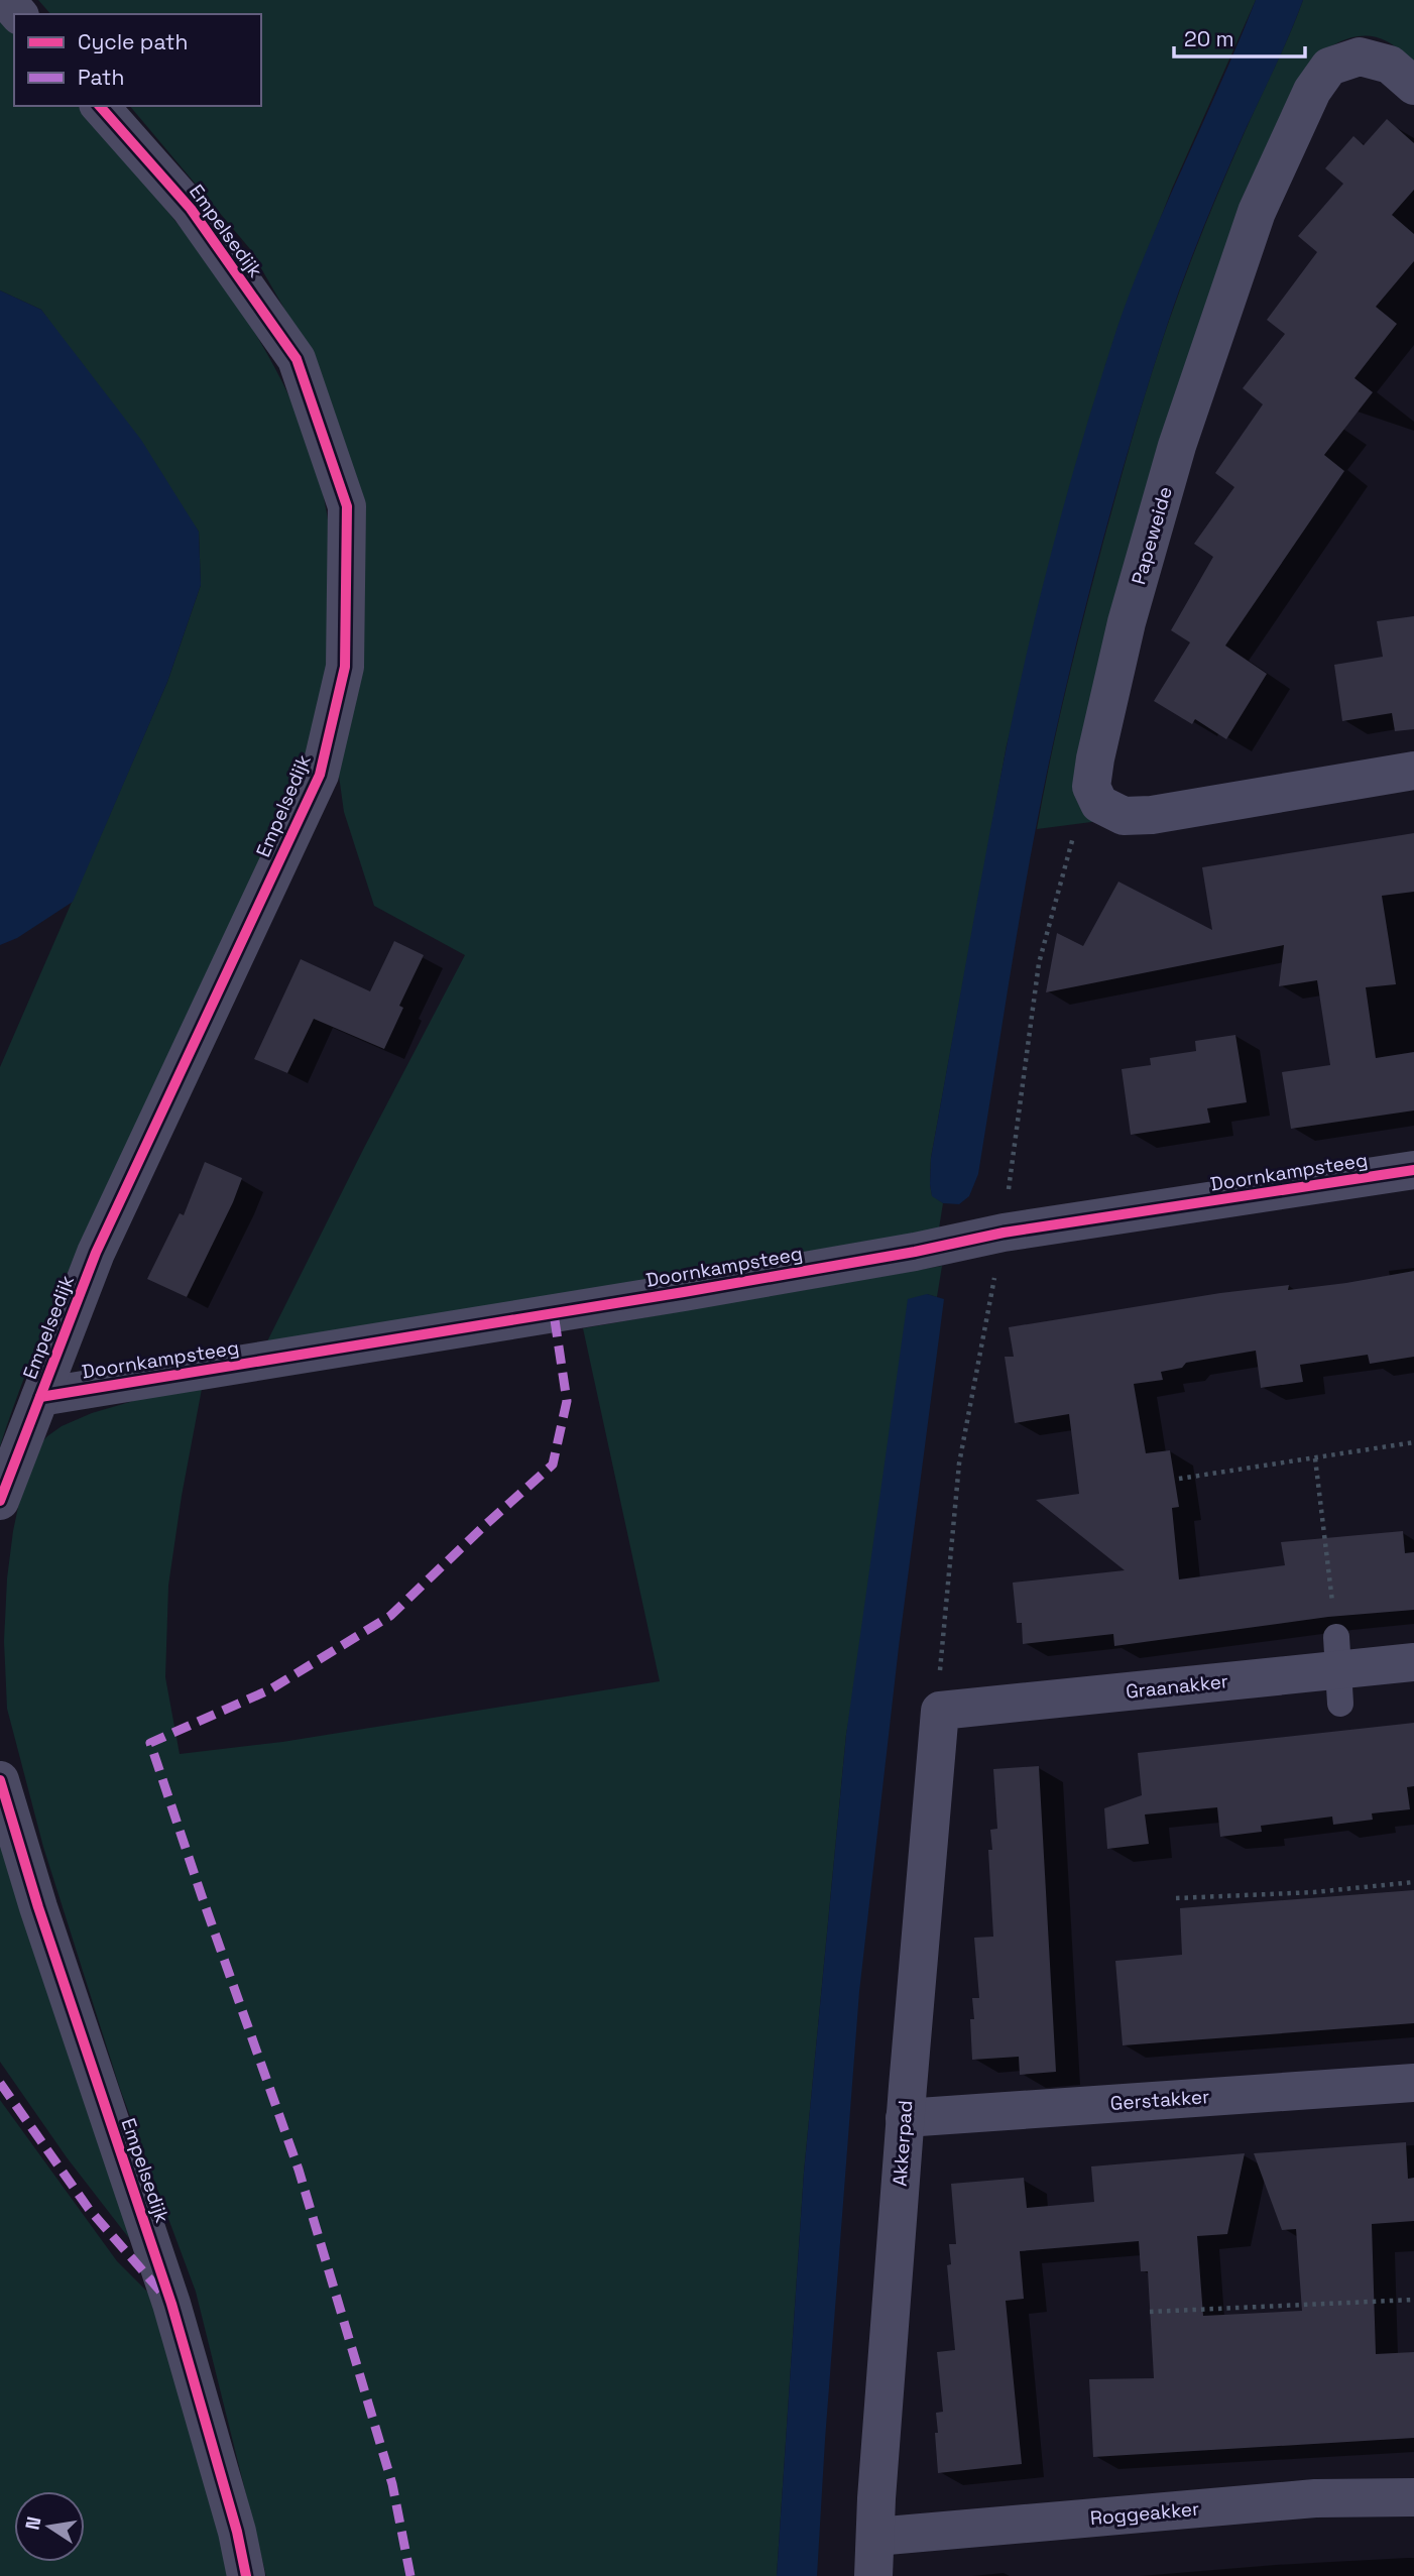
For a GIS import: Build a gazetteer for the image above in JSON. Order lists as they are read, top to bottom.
{
  "streets": {
    "street": [
      "Empelsedijk",
      "Papeweide",
      "Doornkampsteeg",
      "Graanakker",
      "Gerstakker",
      "Akkerpad",
      "Roggeakker"
    ]
  },
  "crossings": [
    ["Empelsedijk", "Doornkampsteeg"],
    ["Graanakker", "Akkerpad"],
    ["Gerstakker", "Akkerpad"],
    ["Akkerpad", "Roggeakker"]
  ],
  "legend": ["Cycle path", "Path"],
  "scale_bar": "20 m",
  "north": "left"
}
